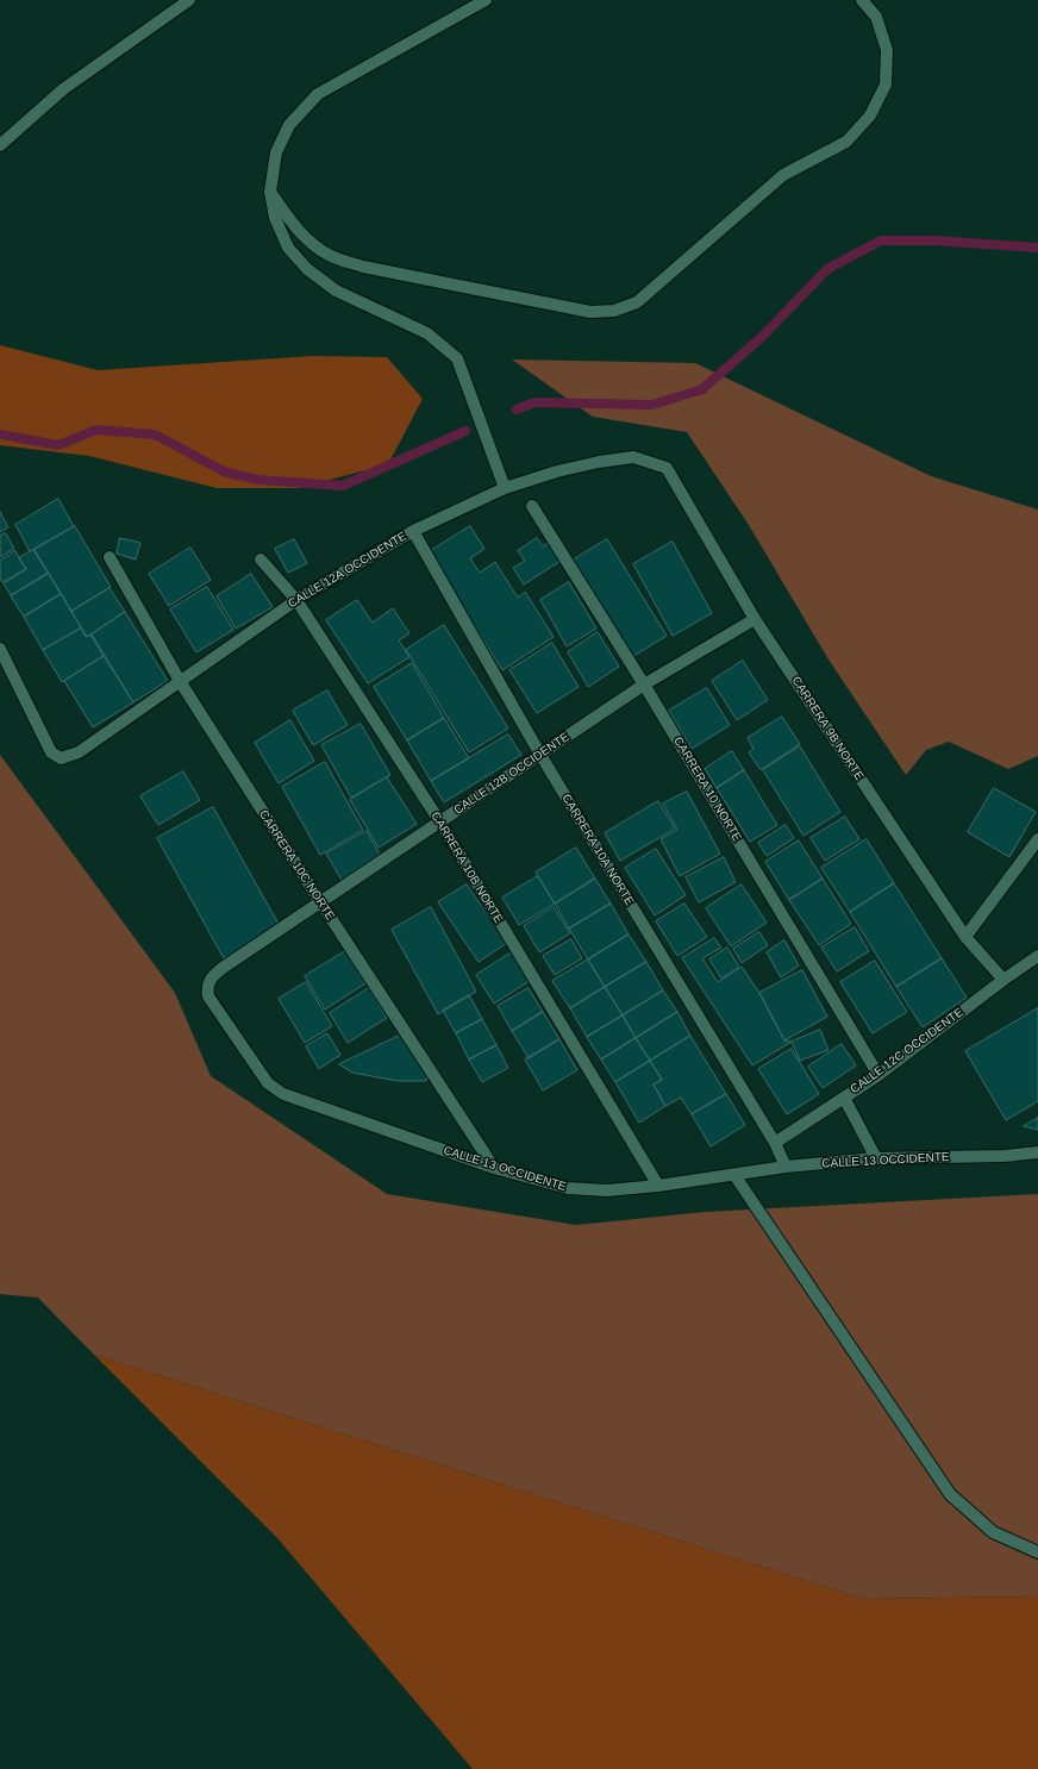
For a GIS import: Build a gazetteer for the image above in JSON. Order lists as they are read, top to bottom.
{
  "streets": {
    "street": [
      "CALLE 12A OCCIDENTE",
      "CARRERA 9B NORTE",
      "CALLE 12B OCCIDENTE",
      "CARRERA 10 NORTE",
      "CARRERA 10A NORTE",
      "CARRERA 10C NORTE",
      "CARRERA 10B NORTE",
      "CALLE 12C OCCIDENTE",
      "CALLE 13 OCCIDENTE"
    ]
  },
  "crossings": [
    ["CALLE 12A OCCIDENTE", "CARRERA 9B NORTE"],
    ["CALLE 12A OCCIDENTE", "CARRERA 10A NORTE"],
    ["CALLE 12A OCCIDENTE", "CARRERA 10C NORTE"],
    ["CALLE 12A OCCIDENTE", "CARRERA 10B NORTE"],
    ["CARRERA 9B NORTE", "CALLE 12B OCCIDENTE"],
    ["CARRERA 9B NORTE", "CALLE 12C OCCIDENTE"],
    ["CALLE 12B OCCIDENTE", "CARRERA 10 NORTE"],
    ["CALLE 12B OCCIDENTE", "CARRERA 10A NORTE"],
    ["CALLE 12B OCCIDENTE", "CARRERA 10C NORTE"],
    ["CALLE 12B OCCIDENTE", "CARRERA 10B NORTE"],
    ["CALLE 12B OCCIDENTE", "CALLE 13 OCCIDENTE"],
    ["CARRERA 10 NORTE", "CALLE 12C OCCIDENTE"],
    ["CARRERA 10A NORTE", "CALLE 12C OCCIDENTE"],
    ["CARRERA 10A NORTE", "CALLE 13 OCCIDENTE"],
    ["CARRERA 10C NORTE", "CALLE 13 OCCIDENTE"],
    ["CARRERA 10B NORTE", "CALLE 13 OCCIDENTE"]
  ]
}
